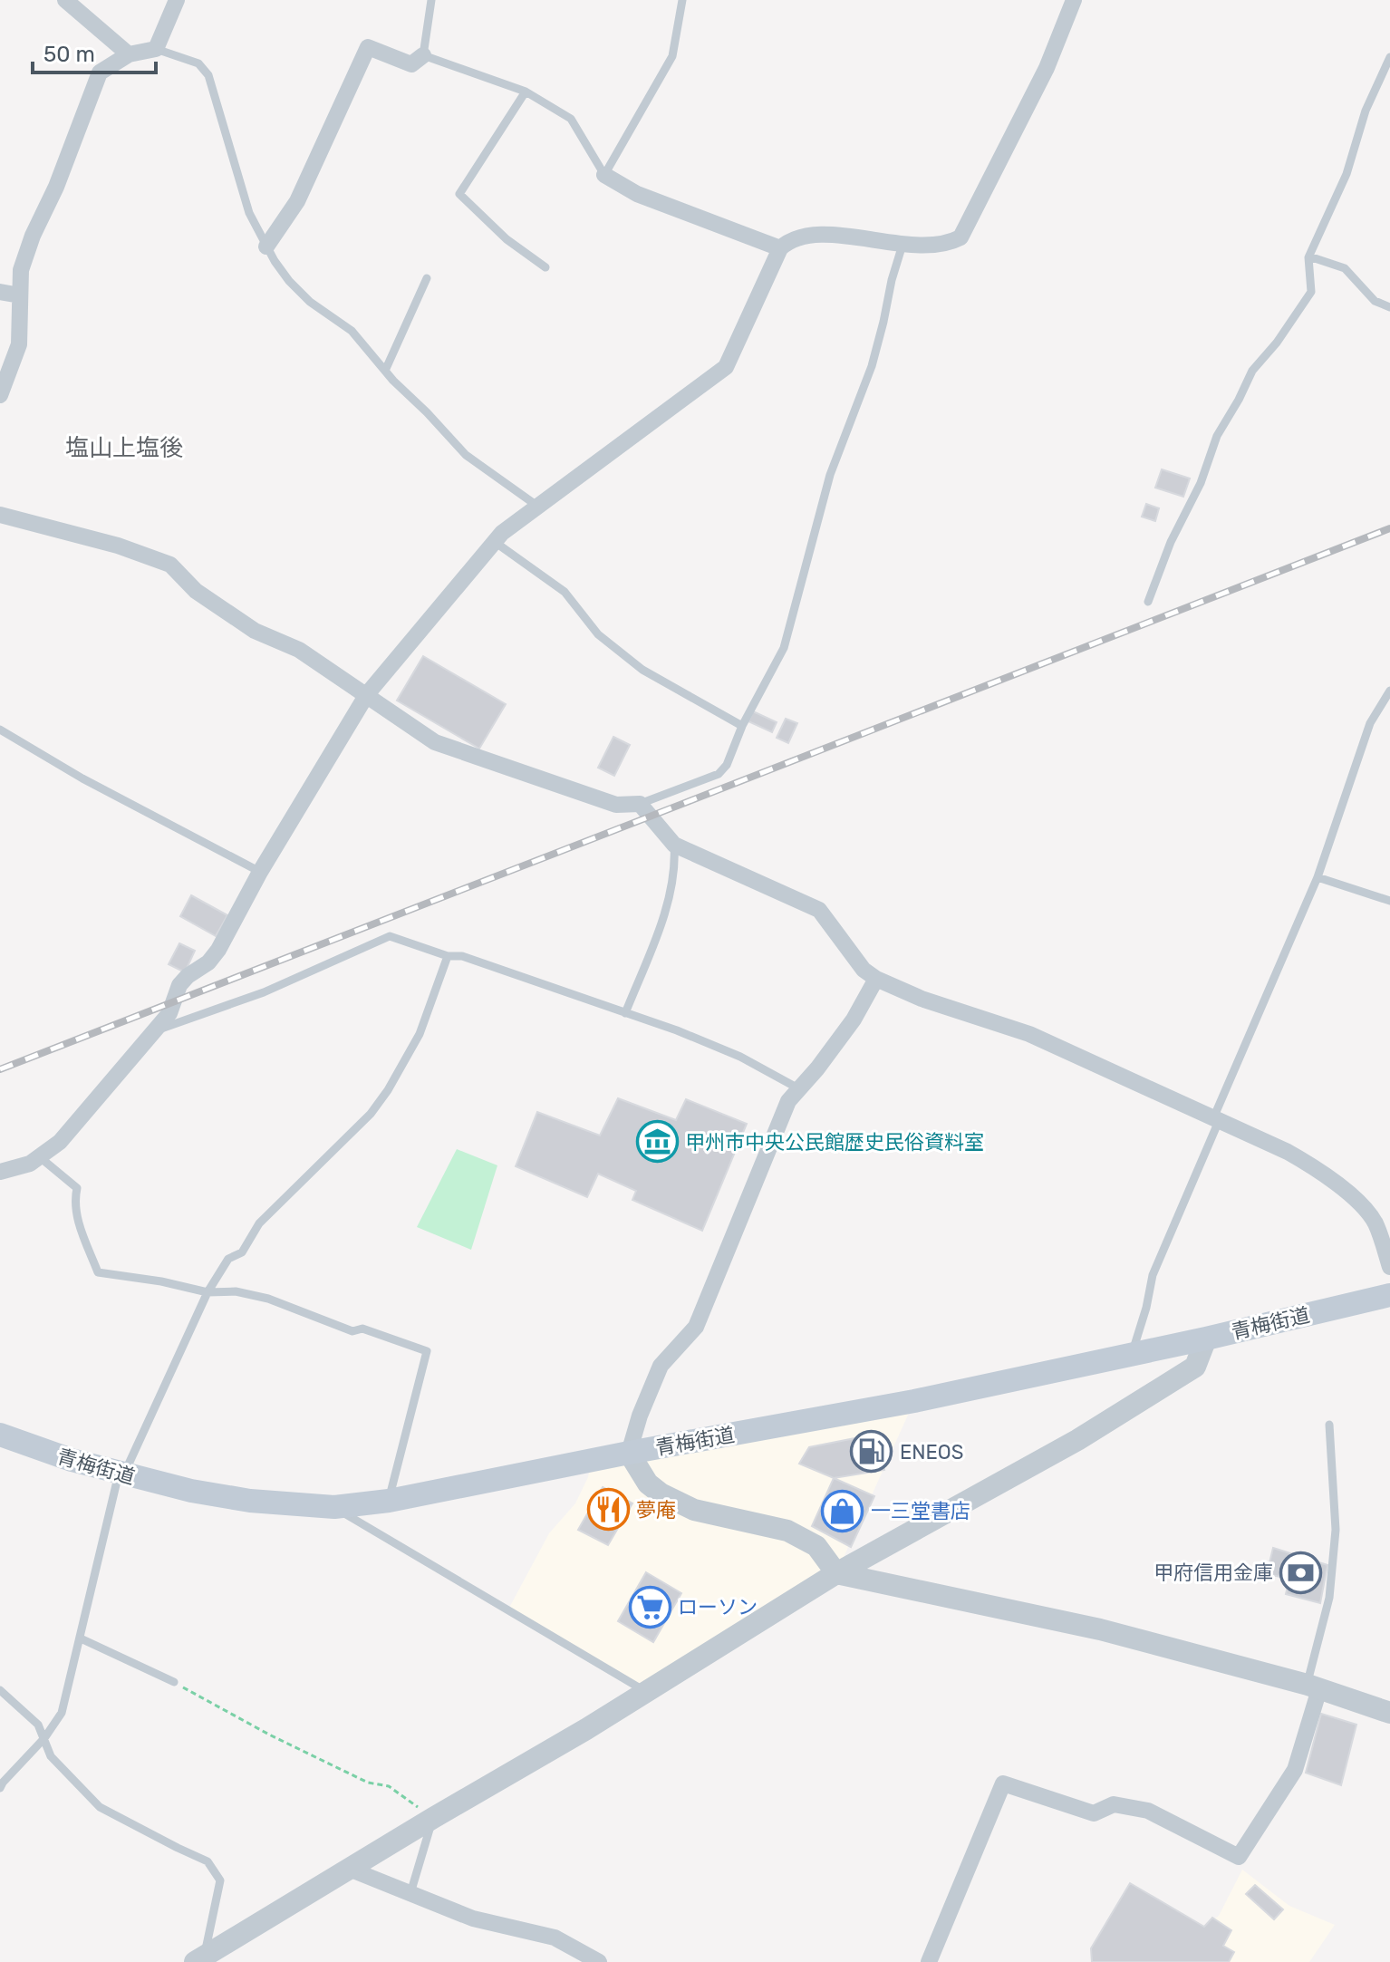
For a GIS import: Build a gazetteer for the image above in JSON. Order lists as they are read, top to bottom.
{
  "streets": {
    "main road": ["青梅街道"]
  },
  "districts": ["塩山上塩後"],
  "places": {
    "museum": ["甲州市中央公民館歴史民俗資料室"],
    "fuel station": ["ENEOS"],
    "restaurant": ["夢庵"],
    "shop": ["一三堂書店"],
    "bank": ["甲府信用金庫"],
    "supermarket": ["ローソン"]
  },
  "scale_bar": "50 m"
}
